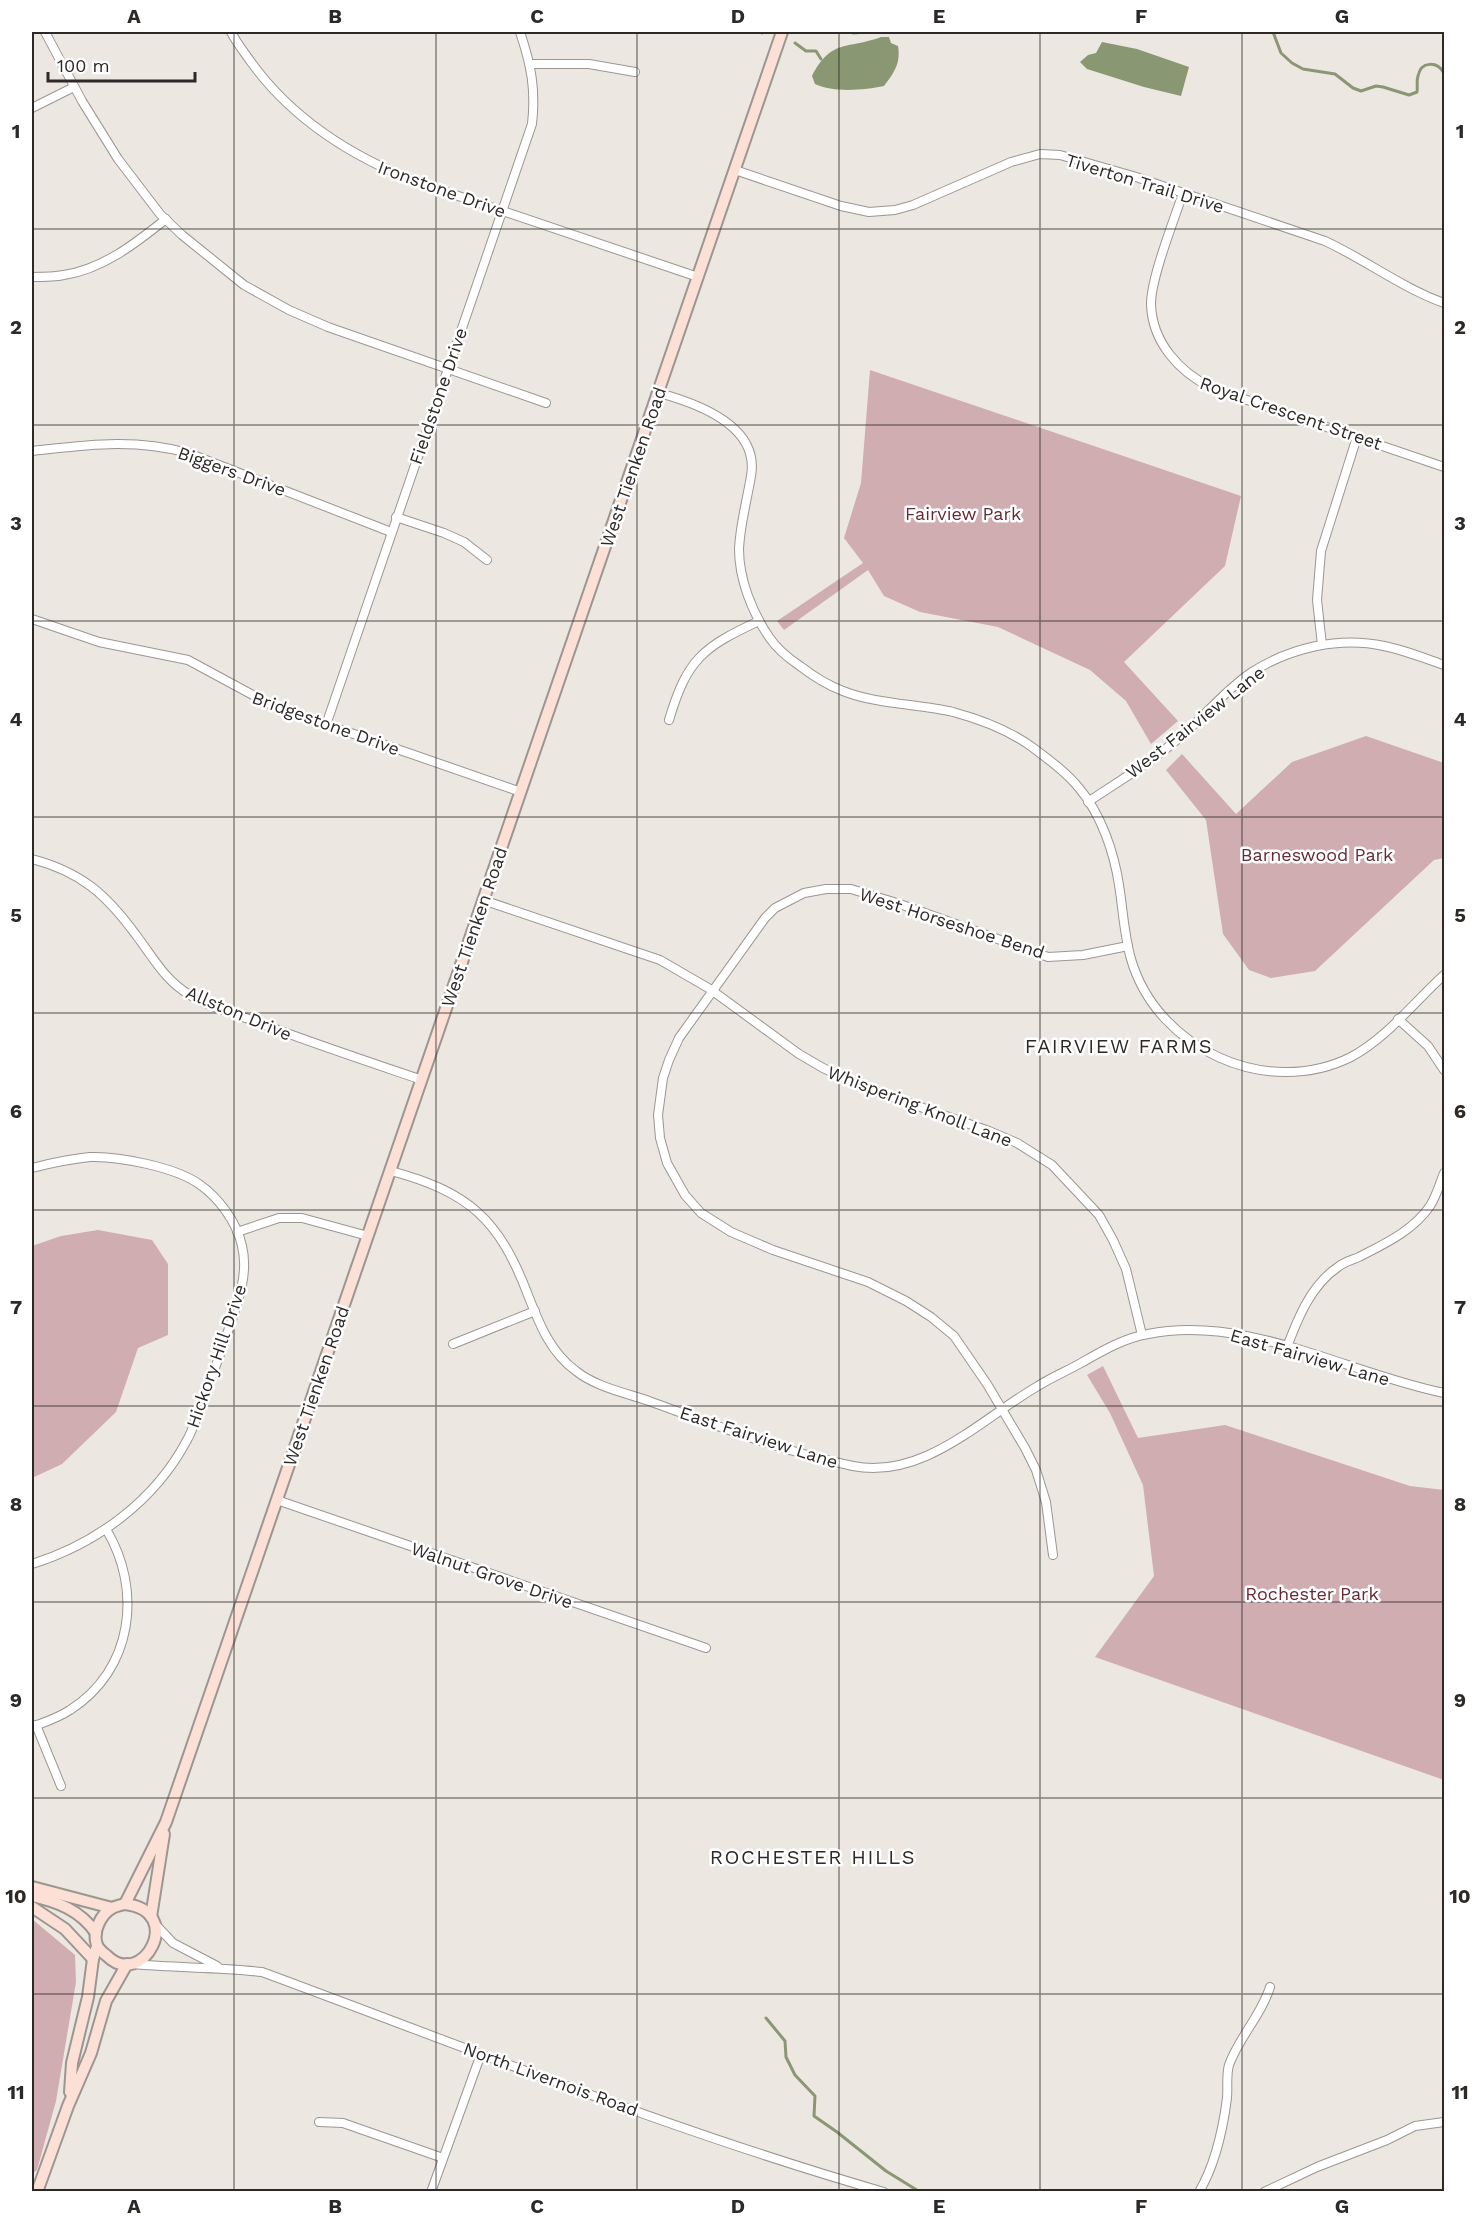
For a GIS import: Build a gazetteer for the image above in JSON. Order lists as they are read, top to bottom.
{
  "streets": {
    "street": [
      "Tiverton Trail Drive",
      "Ironstone Drive",
      "Fieldstone Drive",
      "Royal Crescent Street",
      "West Tienken Road",
      "Biggers Drive",
      "West Fairview Lane",
      "Bridgestone Drive",
      "West Horseshoe Bend",
      "Allston Drive",
      "Whispering Knoll Lane",
      "Hickory Hill Drive",
      "East Fairview Lane",
      "Walnut Grove Drive",
      "North Livernois Road"
    ]
  },
  "crossings": [
    ["Tiverton Trail Drive", "Royal Crescent Street"],
    ["Tiverton Trail Drive", "West Tienken Road"],
    ["Ironstone Drive", "Fieldstone Drive"],
    ["Ironstone Drive", "West Tienken Road"],
    ["Fieldstone Drive", "Biggers Drive"],
    ["Fieldstone Drive", "Bridgestone Drive"],
    ["West Tienken Road", "Bridgestone Drive"],
    ["West Tienken Road", "Allston Drive"],
    ["West Tienken Road", "Whispering Knoll Lane"],
    ["West Tienken Road", "East Fairview Lane"],
    ["West Tienken Road", "Walnut Grove Drive"],
    ["West Tienken Road", "North Livernois Road"],
    ["West Horseshoe Bend", "Whispering Knoll Lane"],
    ["West Horseshoe Bend", "East Fairview Lane"],
    ["Whispering Knoll Lane", "East Fairview Lane"]
  ],
  "districts": ["FAIRVIEW FARMS", "ROCHESTER HILLS"],
  "parks": ["Fairview Park", "Barneswood Park", "Rochester Park"],
  "scale_bar": "100 m",
  "grid": {
    "columns": [
      "A",
      "B",
      "C",
      "D",
      "E",
      "F",
      "G"
    ],
    "rows": [
      "1",
      "2",
      "3",
      "4",
      "5",
      "6",
      "7",
      "8",
      "9",
      "10",
      "11"
    ]
  }
}
